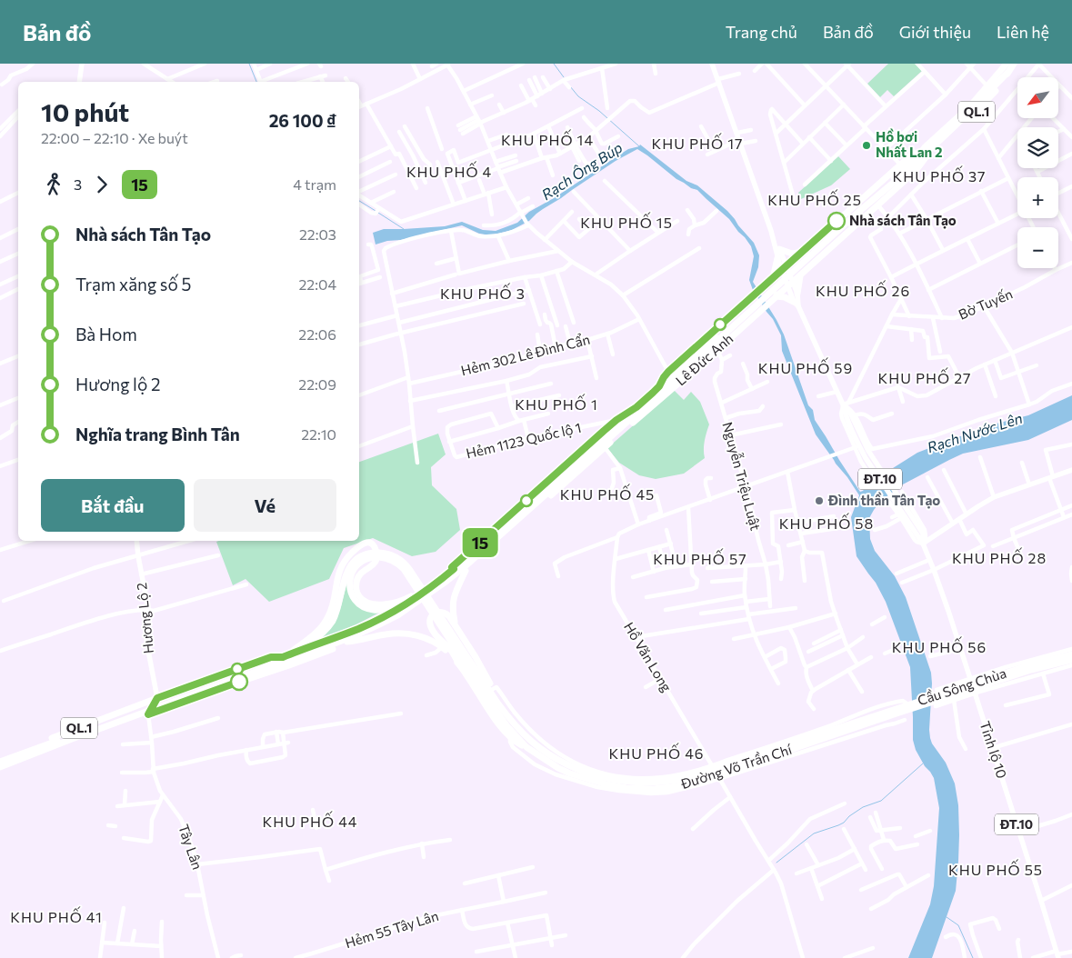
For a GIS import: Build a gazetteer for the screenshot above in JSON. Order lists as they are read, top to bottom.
{
  "streets": {
    "highway": [
      "QL.1",
      "Lê Đức Anh",
      "Cầu Sông Chùa",
      "Đường Võ Trần Chí"
    ],
    "main road": ["ĐT.10", "Hương Lộ 2", "Tỉnh lộ 10"],
    "street": [
      "Bờ Tuyến",
      "Hẻm 302 Lê Đình Cẩn",
      "Hẻm 1123 Quốc lộ 1",
      "Nguyễn Triệu Luật",
      "Hồ Văn Long",
      "Tây Lân",
      "Hẻm 55 Tây Lân"
    ]
  },
  "crossings": [
    ["QL.1", "Lê Đức Anh"],
    ["Lê Đức Anh", "Hẻm 1123 Quốc lộ 1"],
    ["Lê Đức Anh", "ĐT.10"],
    ["Lê Đức Anh", "Hương Lộ 2"],
    ["Lê Đức Anh", "Tây Lân"],
    ["ĐT.10", "Tỉnh lộ 10"],
    ["Hồ Văn Long", "Đường Võ Trần Chí"],
    ["Cầu Sông Chùa", "Đường Võ Trần Chí"]
  ],
  "districts": [
    "KHU PHỐ 14",
    "KHU PHỐ 17",
    "KHU PHỐ 4",
    "KHU PHỐ 37",
    "KHU PHỐ 25",
    "KHU PHỐ 15",
    "KHU PHỐ 26",
    "KHU PHỐ 3",
    "KHU PHỐ 59",
    "KHU PHỐ 27",
    "KHU PHỐ 1",
    "KHU PHỐ 45",
    "KHU PHỐ 58",
    "KHU PHỐ 28",
    "KHU PHỐ 57",
    "KHU PHỐ 56",
    "KHU PHỐ 46",
    "KHU PHỐ 44",
    "KHU PHỐ 55",
    "KHU PHỐ 41"
  ],
  "water": ["Rạch Ông Búp", "Rạch Nước Lên"],
  "places": ["Hồ bơi Nhất Lan 2", "Nhà sách Tân Tạo", "Đình thần Tân Tạo"],
  "lines": ["bus line 15"],
  "north": "bottom left",
  "page": {
    "header": "Bản đồ",
    "nav": [
      "Trang chủ",
      "Bản đồ",
      "Giới thiệu",
      "Liên hệ"
    ],
    "on_map": "15",
    "map_buttons": ["+", "−"],
    "heading": ["10 phút", "22:00 – 22:10 · Xe buýt", "26 100 ₫"],
    "legs": ["3", "15", "4 trạm"],
    "list": [
      {
        "name": "Nhà sách Tân Tạo",
        "value": "22:03"
      },
      {
        "name": "Trạm xăng số 5",
        "value": "22:04"
      },
      {
        "name": "Bà Hom",
        "value": "22:06"
      },
      {
        "name": "Hương lộ 2",
        "value": "22:09"
      },
      {
        "name": "Nghĩa trang Bình Tân",
        "value": "22:10"
      }
    ],
    "buttons": ["Bắt đầu", "Vé"]
  }
}
